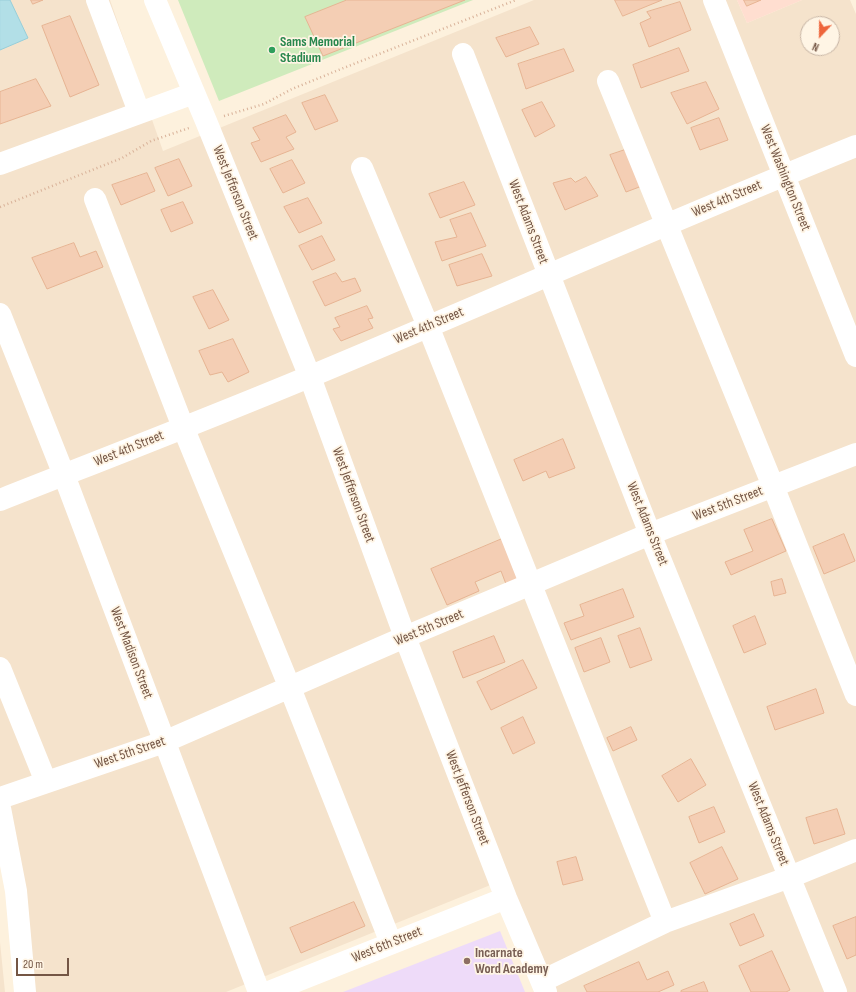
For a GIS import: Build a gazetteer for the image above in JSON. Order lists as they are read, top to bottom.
{
  "streets": {
    "street": [
      "West Washington Street",
      "West Jefferson Street",
      "West 4th Street",
      "West Adams Street",
      "West 5th Street",
      "West Madison Street",
      "West 6th Street"
    ]
  },
  "crossings": [
    ["West Washington Street", "West 4th Street"],
    ["West Jefferson Street", "West 4th Street"],
    ["West Jefferson Street", "West 5th Street"],
    ["West Jefferson Street", "West 6th Street"],
    ["West 4th Street", "West Adams Street"],
    ["West 4th Street", "West Madison Street"],
    ["West Adams Street", "West 5th Street"],
    ["West 5th Street", "West Madison Street"]
  ],
  "places": ["Sams Memorial Stadium", "Incarnate Word Academy"],
  "scale_bar": "20 m",
  "north": "bottom"
}
